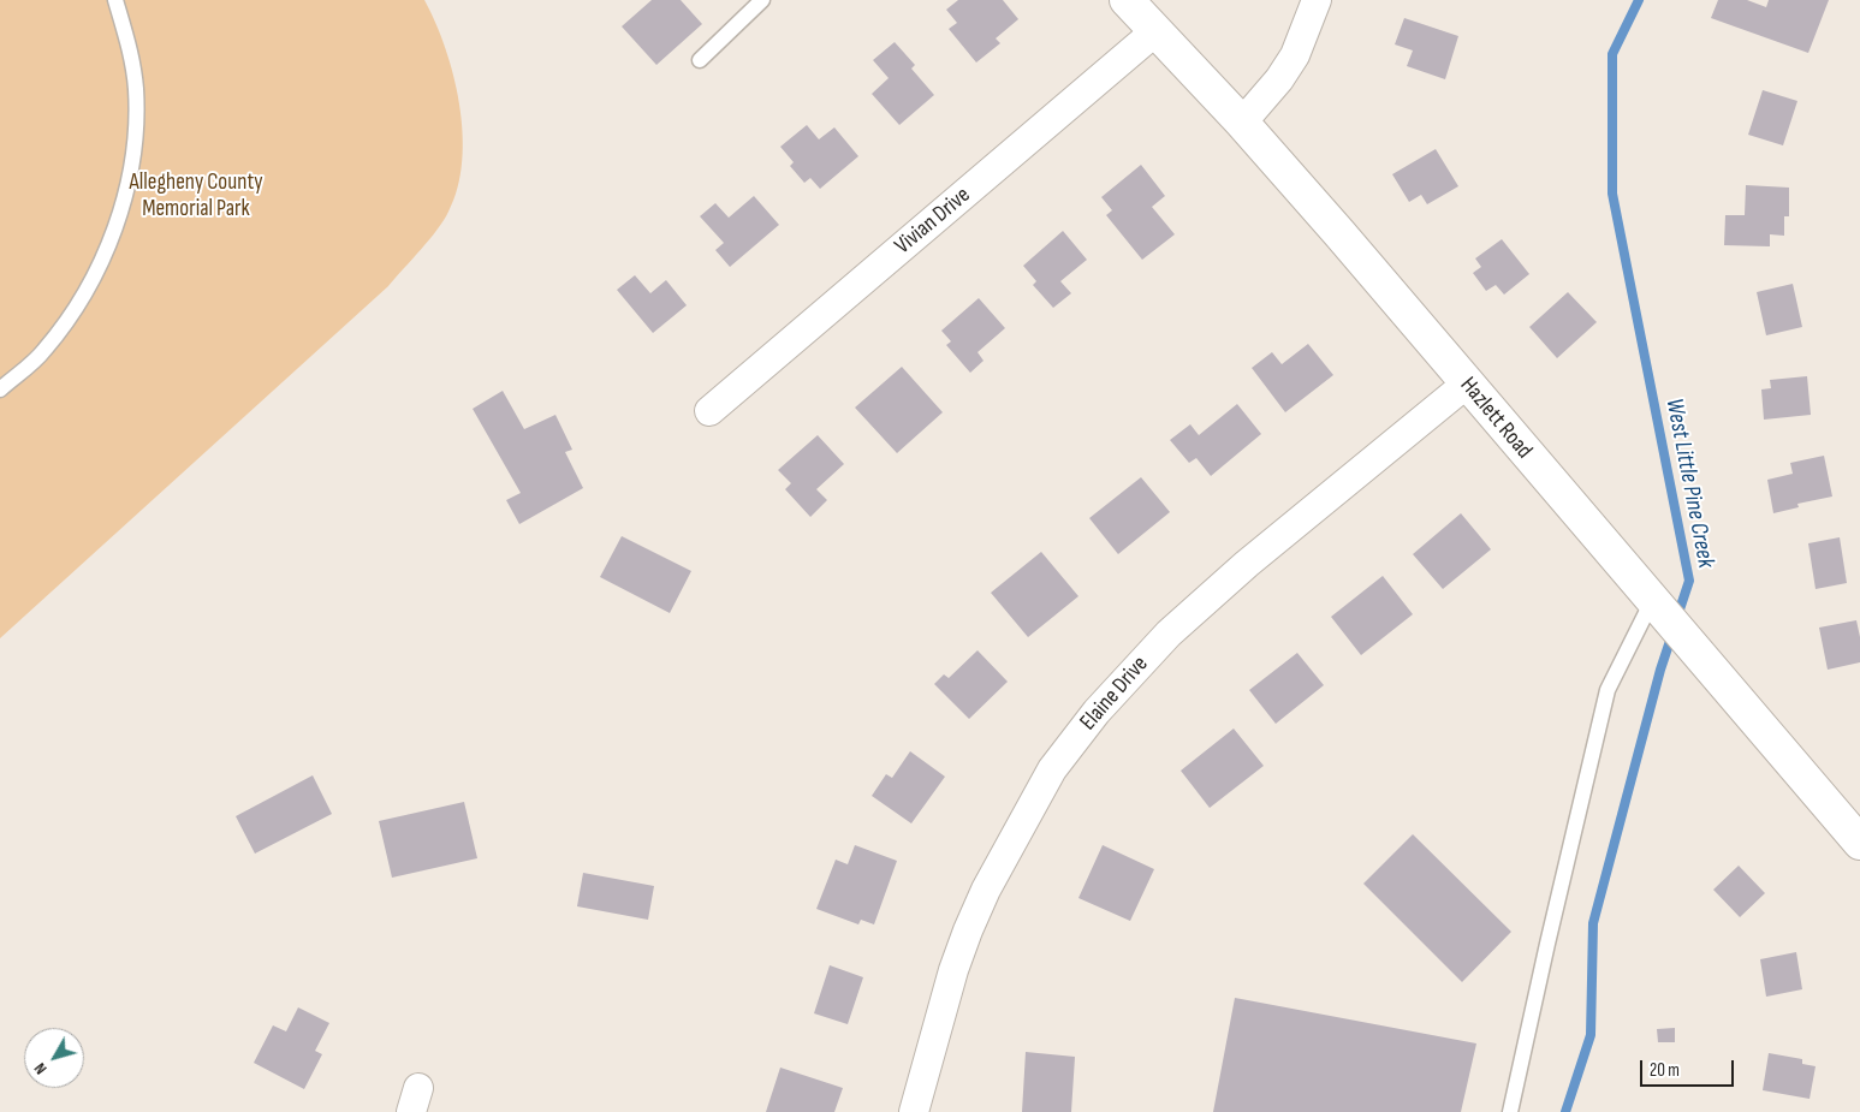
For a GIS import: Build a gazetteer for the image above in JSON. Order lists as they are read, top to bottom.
{
  "streets": {
    "street": ["Vivian Drive", "Hazlett Road", "Elaine Drive"]
  },
  "crossings": [
    ["Vivian Drive", "Hazlett Road"],
    ["Hazlett Road", "Elaine Drive"]
  ],
  "water": ["West Little Pine Creek"],
  "parks": ["Allegheny County Memorial Park"],
  "scale_bar": "20 m",
  "north": "bottom left"
}
